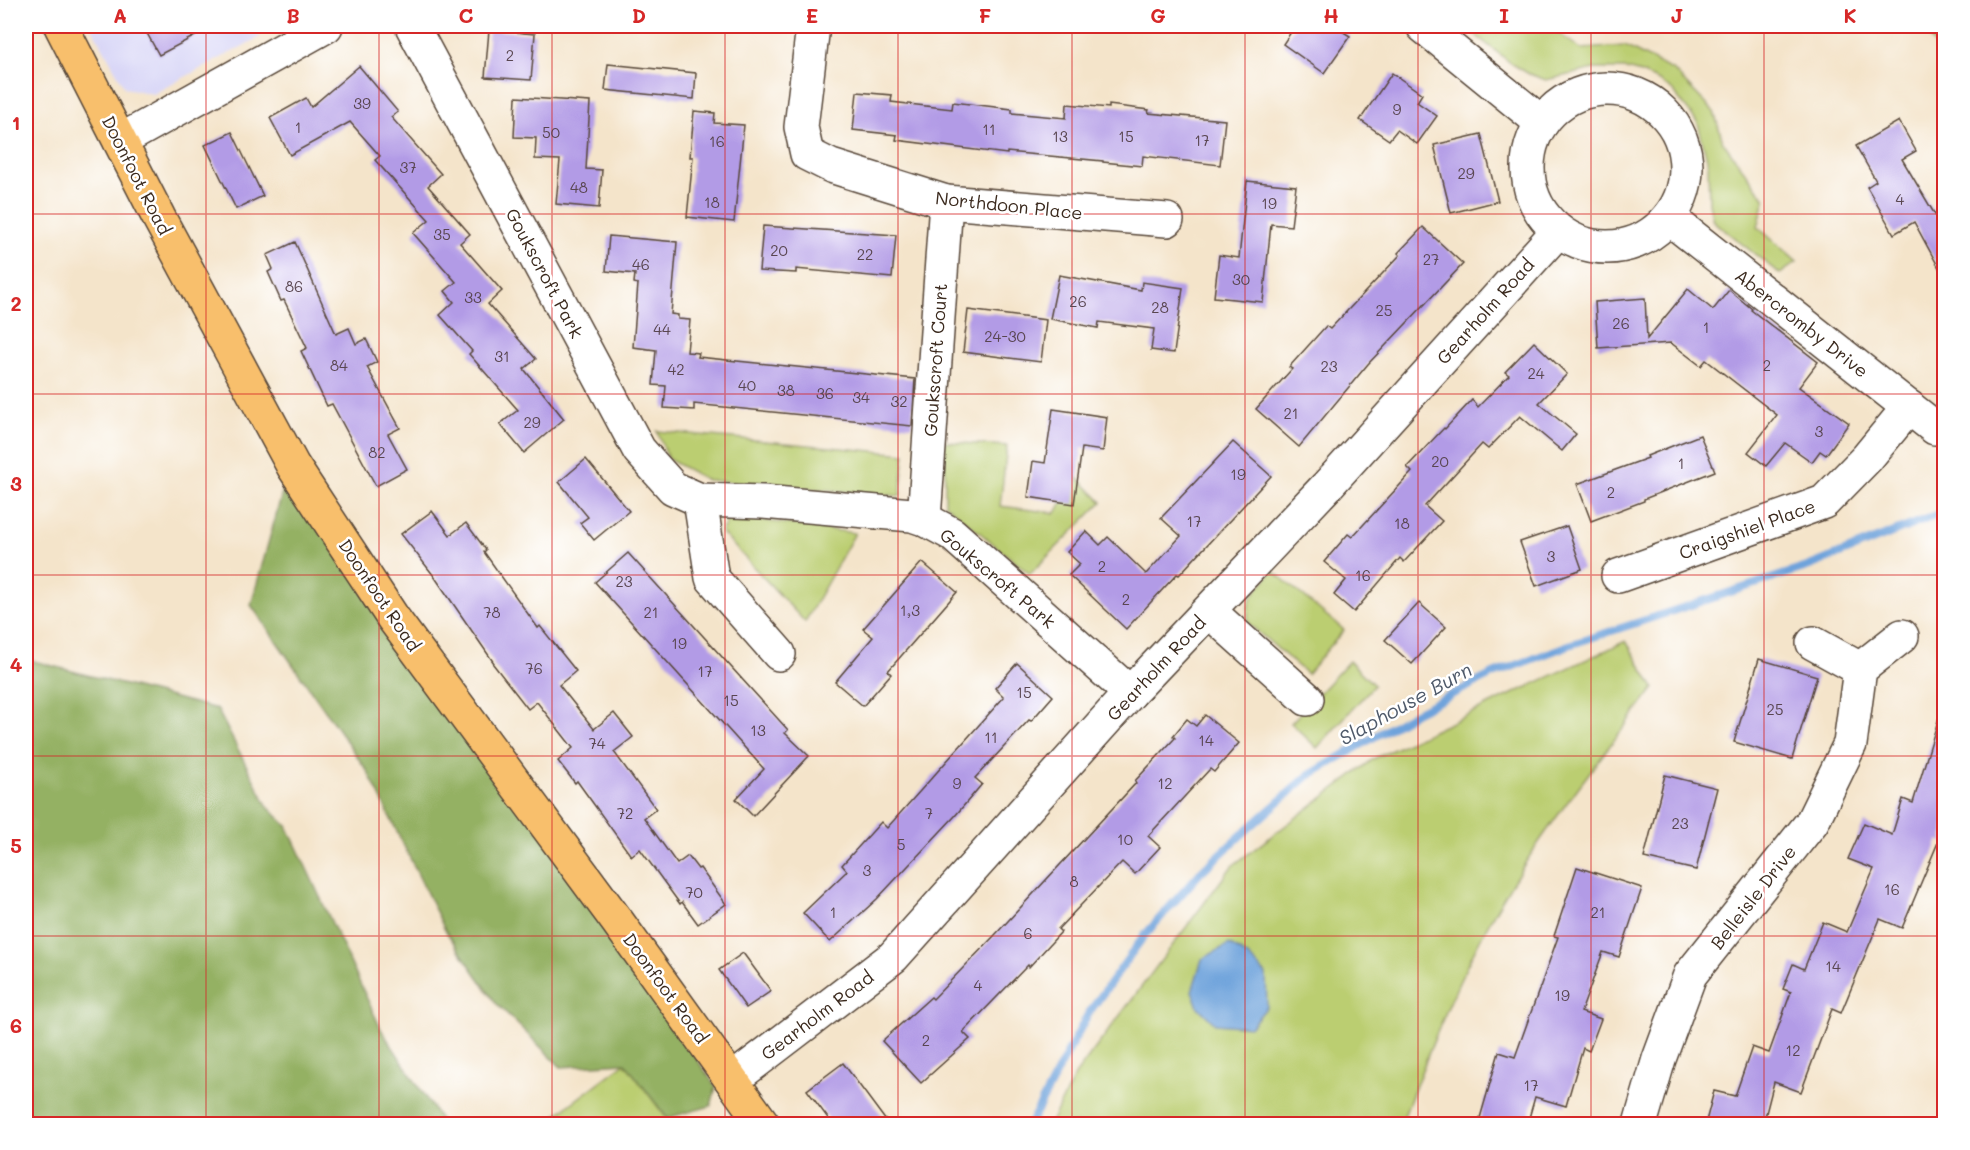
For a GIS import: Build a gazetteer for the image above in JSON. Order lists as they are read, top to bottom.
{
  "streets": {
    "main road": ["Doonfoot Road"],
    "street": [
      "Northdoon Place",
      "Goukscroft Park",
      "Gearholm Road",
      "Abercromby Drive",
      "Goukscroft Court",
      "Craigshiel Place",
      "Belleisle Drive"
    ]
  },
  "crossings": [
    ["Doonfoot Road", "Gearholm Road"],
    ["Northdoon Place", "Goukscroft Court"],
    ["Goukscroft Park", "Gearholm Road"],
    ["Goukscroft Park", "Goukscroft Court"],
    ["Gearholm Road", "Abercromby Drive"],
    ["Abercromby Drive", "Craigshiel Place"]
  ],
  "water": ["Slaphouse Burn"],
  "house_numbers": [
    "2",
    "39",
    "9",
    "1",
    "11",
    "50",
    "13",
    "15",
    "17",
    "16",
    "37",
    "29",
    "48",
    "4",
    "18",
    "19",
    "35",
    "20",
    "22",
    "27",
    "46",
    "30",
    "86",
    "33",
    "26",
    "28",
    "25",
    "26",
    "1",
    "44",
    "24-30",
    "31",
    "84",
    "2",
    "23",
    "42",
    "24",
    "40",
    "38",
    "36",
    "34",
    "32",
    "21",
    "29",
    "3",
    "82",
    "20",
    "1",
    "19",
    "2",
    "17",
    "18",
    "3",
    "2",
    "16",
    "23",
    "2",
    "1,3",
    "78",
    "21",
    "19",
    "76",
    "17",
    "15",
    "15",
    "25",
    "13",
    "11",
    "14",
    "74",
    "9",
    "12",
    "72",
    "7",
    "23",
    "10",
    "5",
    "3",
    "8",
    "16",
    "70",
    "1",
    "21",
    "6",
    "14",
    "4",
    "19",
    "2",
    "12",
    "17"
  ],
  "grid": {
    "columns": [
      "A",
      "B",
      "C",
      "D",
      "E",
      "F",
      "G",
      "H",
      "I",
      "J",
      "K"
    ],
    "rows": [
      "1",
      "2",
      "3",
      "4",
      "5",
      "6"
    ]
  }
}
